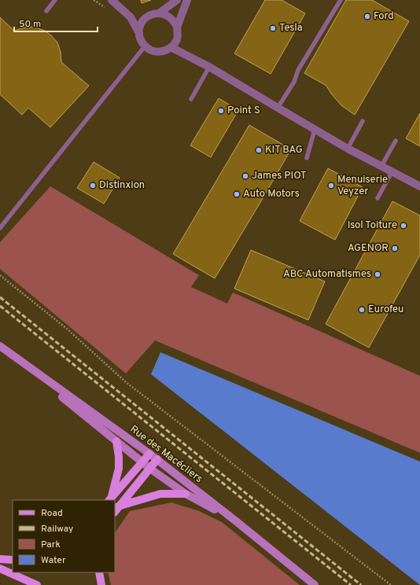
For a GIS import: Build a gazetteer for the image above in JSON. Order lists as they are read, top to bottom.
{
  "streets": {
    "street": ["Rue des Macécliers"]
  },
  "places": [
    "Ford",
    "Tesla",
    "Point S",
    "KIT BAG",
    "James PIOT",
    "Distinxion",
    "Menuiserie Veyzer",
    "Auto Motors",
    "Isol Toiture",
    "AGENOR",
    "ABC Automatismes",
    "Eurofeu"
  ],
  "legend": [
    "Road",
    "Railway",
    "Park",
    "Water"
  ],
  "scale_bar": "50 m"
}
